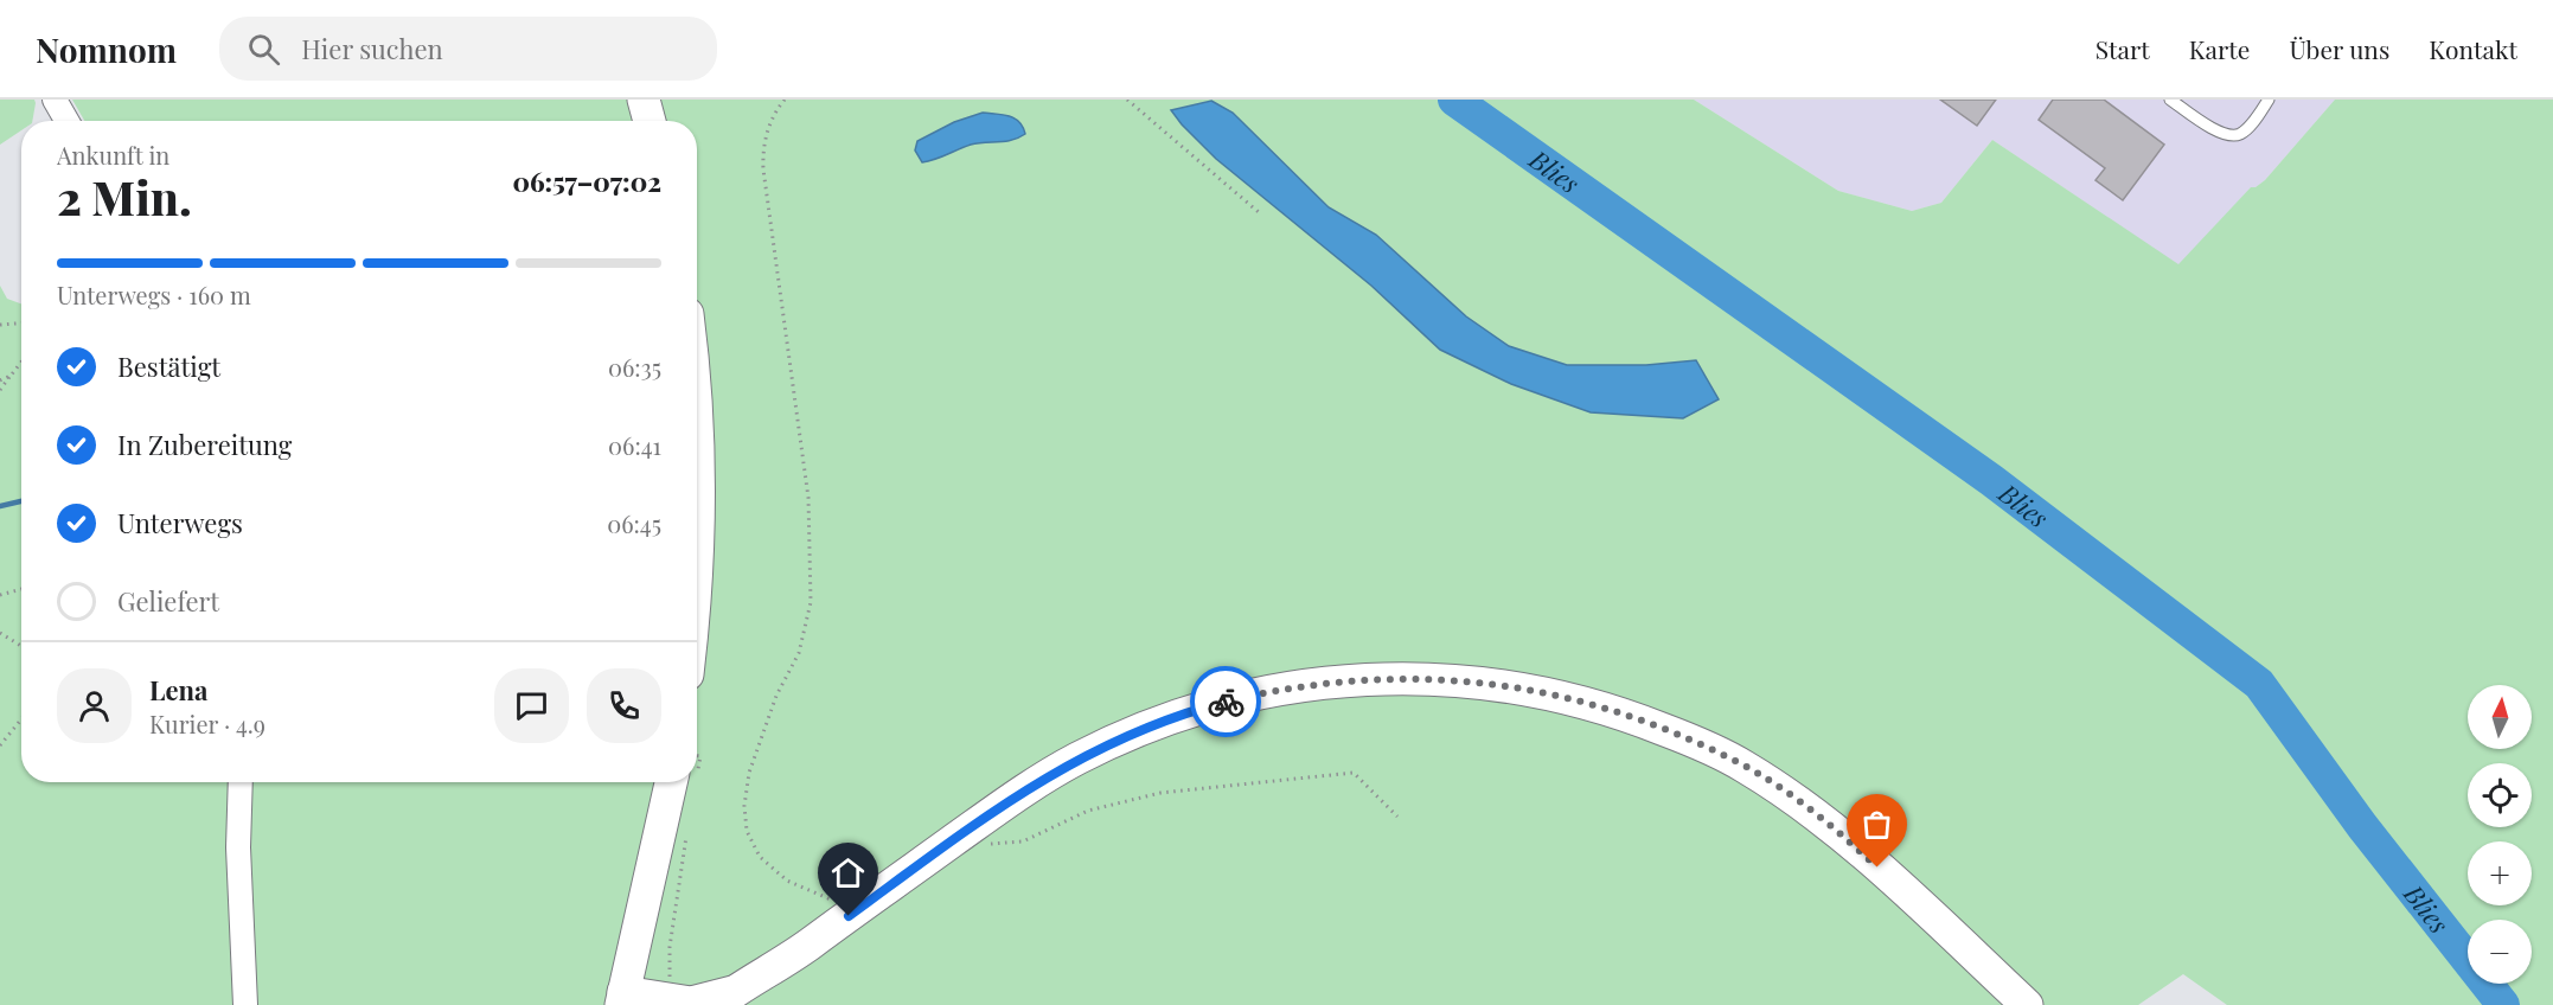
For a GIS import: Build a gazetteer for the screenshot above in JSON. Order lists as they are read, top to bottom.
{
  "water": ["Blies"],
  "north": "top",
  "page": {
    "header": "Nomnom",
    "search": "Hier suchen",
    "nav": [
      "Start",
      "Karte",
      "Über uns",
      "Kontakt"
    ],
    "heading": ["2 Min.", "Ankunft in", "06:57–07:02"],
    "panel": ["Lena", "Kurier · 4.9"],
    "bar": "Unterwegs · 160 m",
    "list": [
      ["Bestätigt", "06:35"],
      ["In Zubereitung", "06:41"],
      ["Unterwegs", "06:45"],
      "Geliefert"
    ],
    "map_buttons": ["+", "−"]
  }
}
